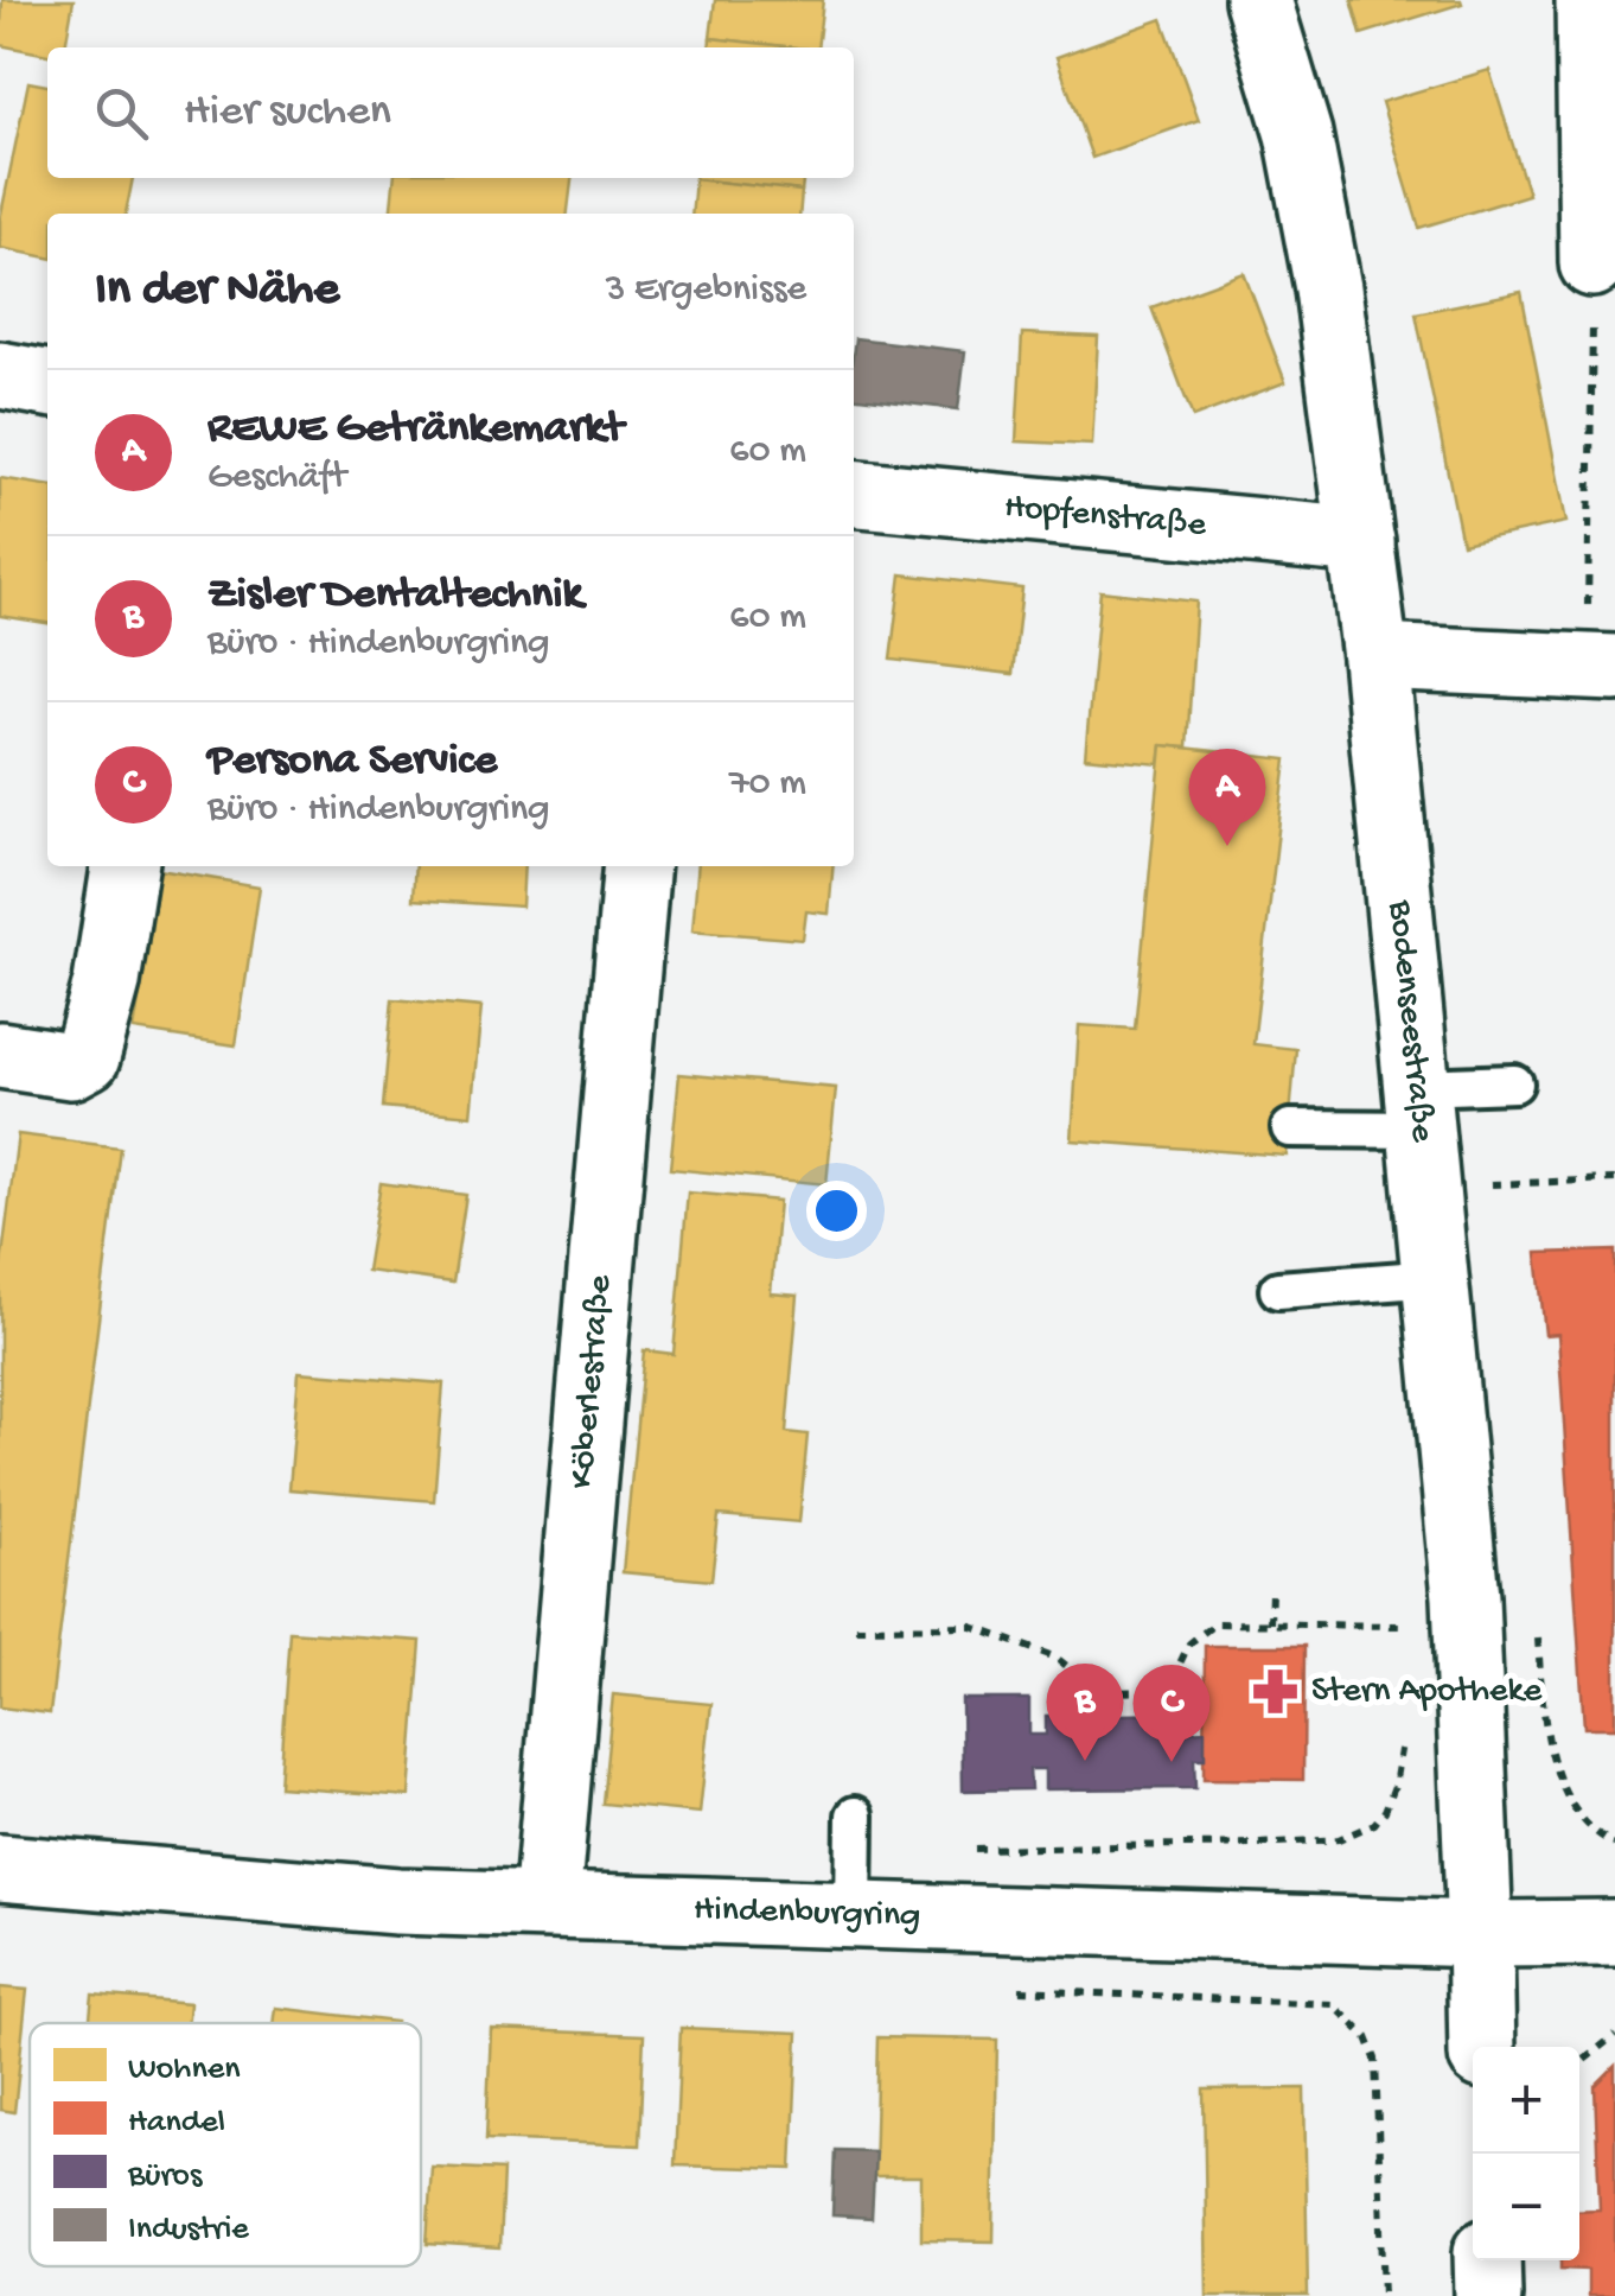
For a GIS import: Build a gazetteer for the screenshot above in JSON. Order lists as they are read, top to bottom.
{
  "streets": {
    "street": [
      "Hopfenstraße",
      "Bodenseestraße",
      "Köberlestraße",
      "Hindenburgring"
    ]
  },
  "crossings": [
    ["Hopfenstraße", "Bodenseestraße"],
    ["Bodenseestraße", "Hindenburgring"],
    ["Köberlestraße", "Hindenburgring"]
  ],
  "places": {
    "pharmacy": ["Stern Apotheke"]
  },
  "legend": [
    "Wohnen",
    "Handel",
    "Büros",
    "Industrie"
  ],
  "page": {
    "search": "Hier suchen",
    "heading": ["In der Nähe", "3 Ergebnisse"],
    "list": [
      {
        "mark": "A",
        "name": "REWE Getränkemarkt",
        "note": "Geschäft",
        "value": "60 m"
      },
      {
        "mark": "B",
        "name": "Zisler Dentaltechnik",
        "note": "Büro · Hindenburgring",
        "value": "60 m"
      },
      {
        "mark": "C",
        "name": "Persona Service",
        "note": "Büro · Hindenburgring",
        "value": "70 m"
      }
    ],
    "pins": ["A", "B", "C"],
    "map_buttons": ["+", "−"]
  }
}
